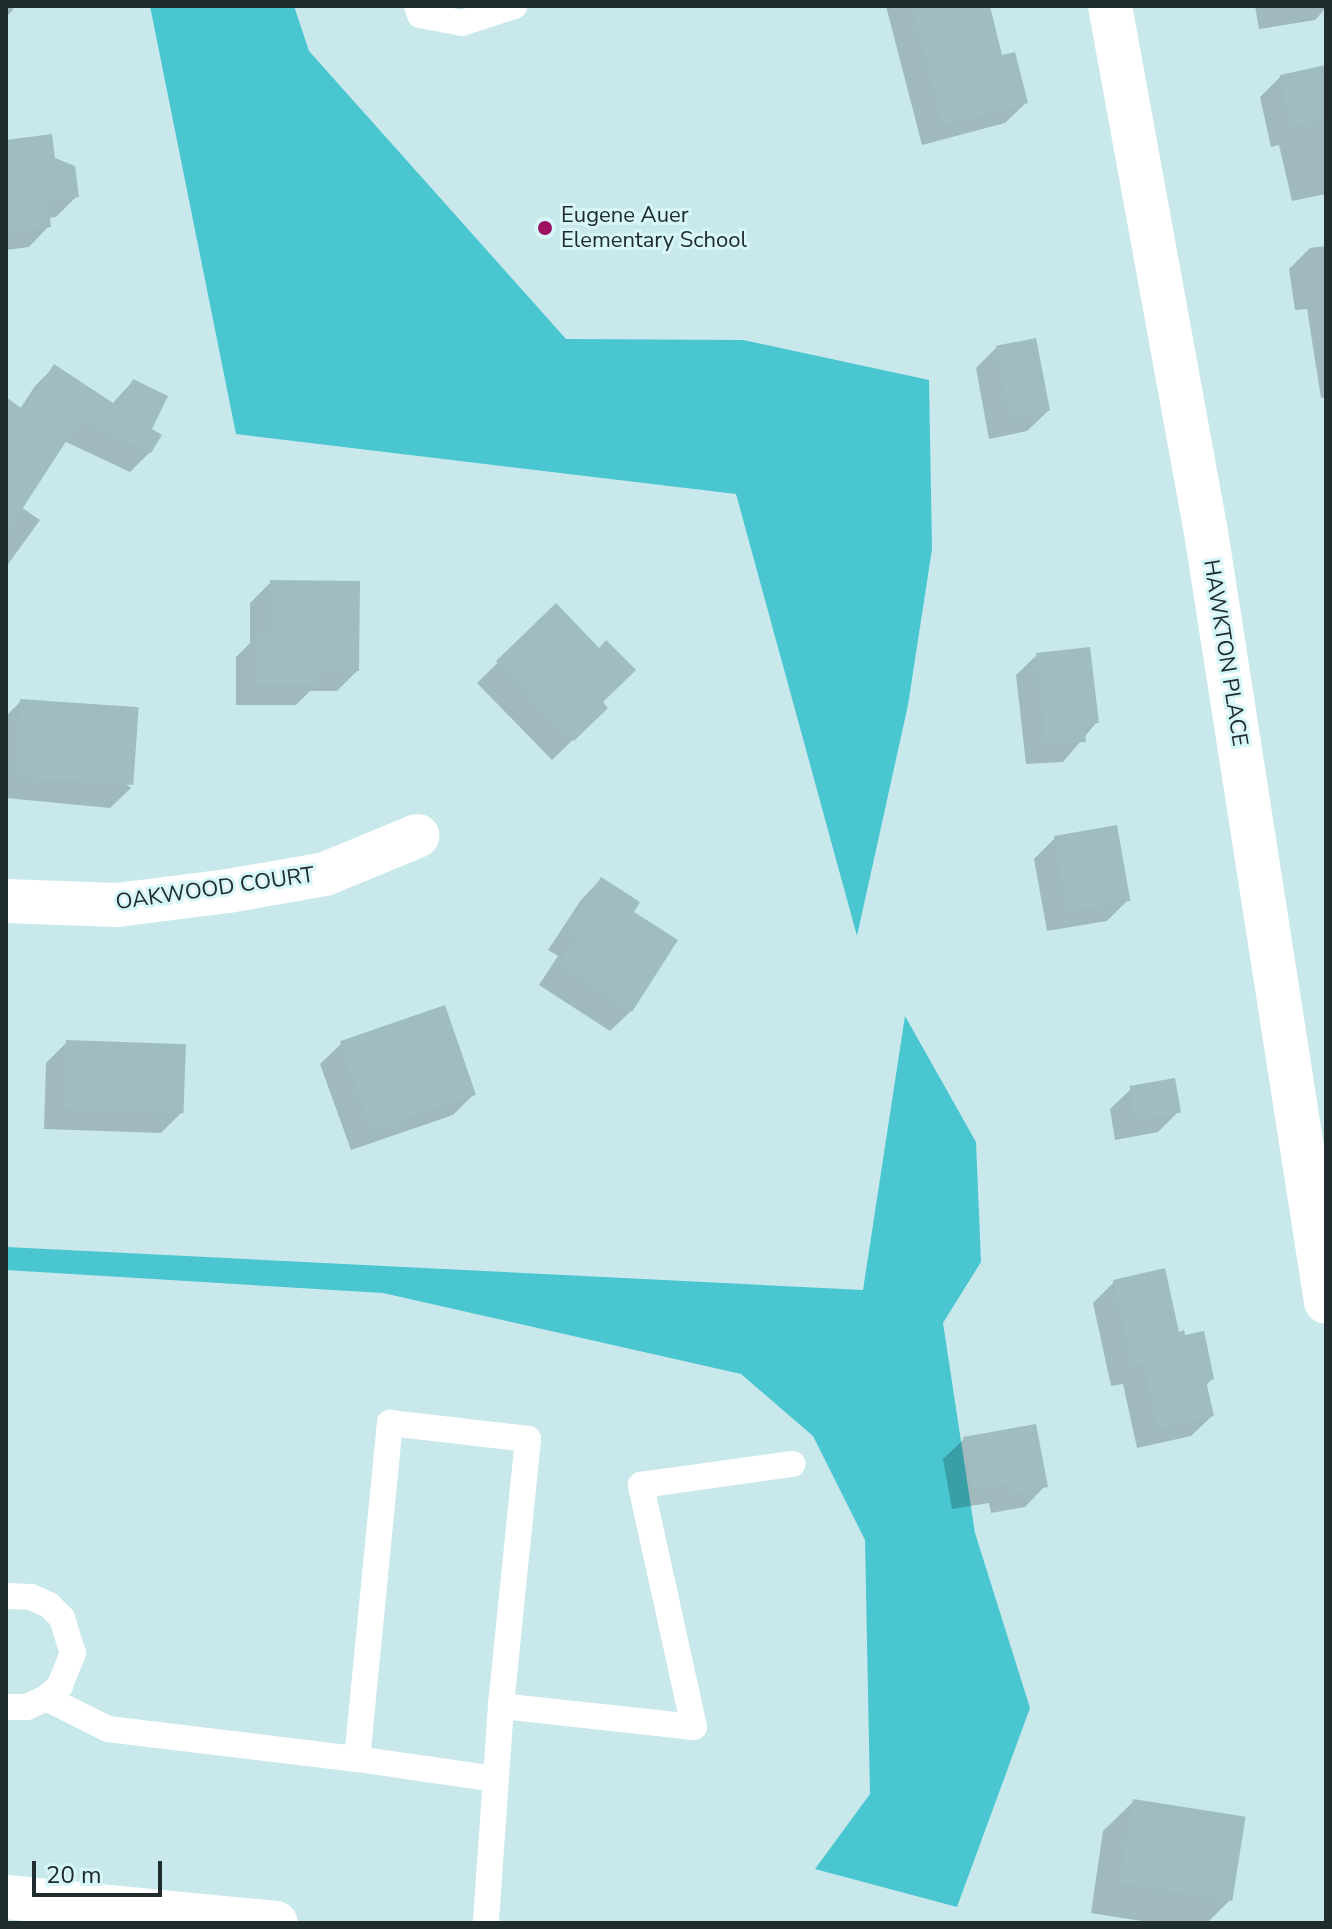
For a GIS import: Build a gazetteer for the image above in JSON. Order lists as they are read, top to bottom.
{
  "streets": {
    "street": ["HAWKTON PLACE", "OAKWOOD COURT"]
  },
  "places": ["Eugene Auer Elementary School"],
  "scale_bar": "20 m"
}
